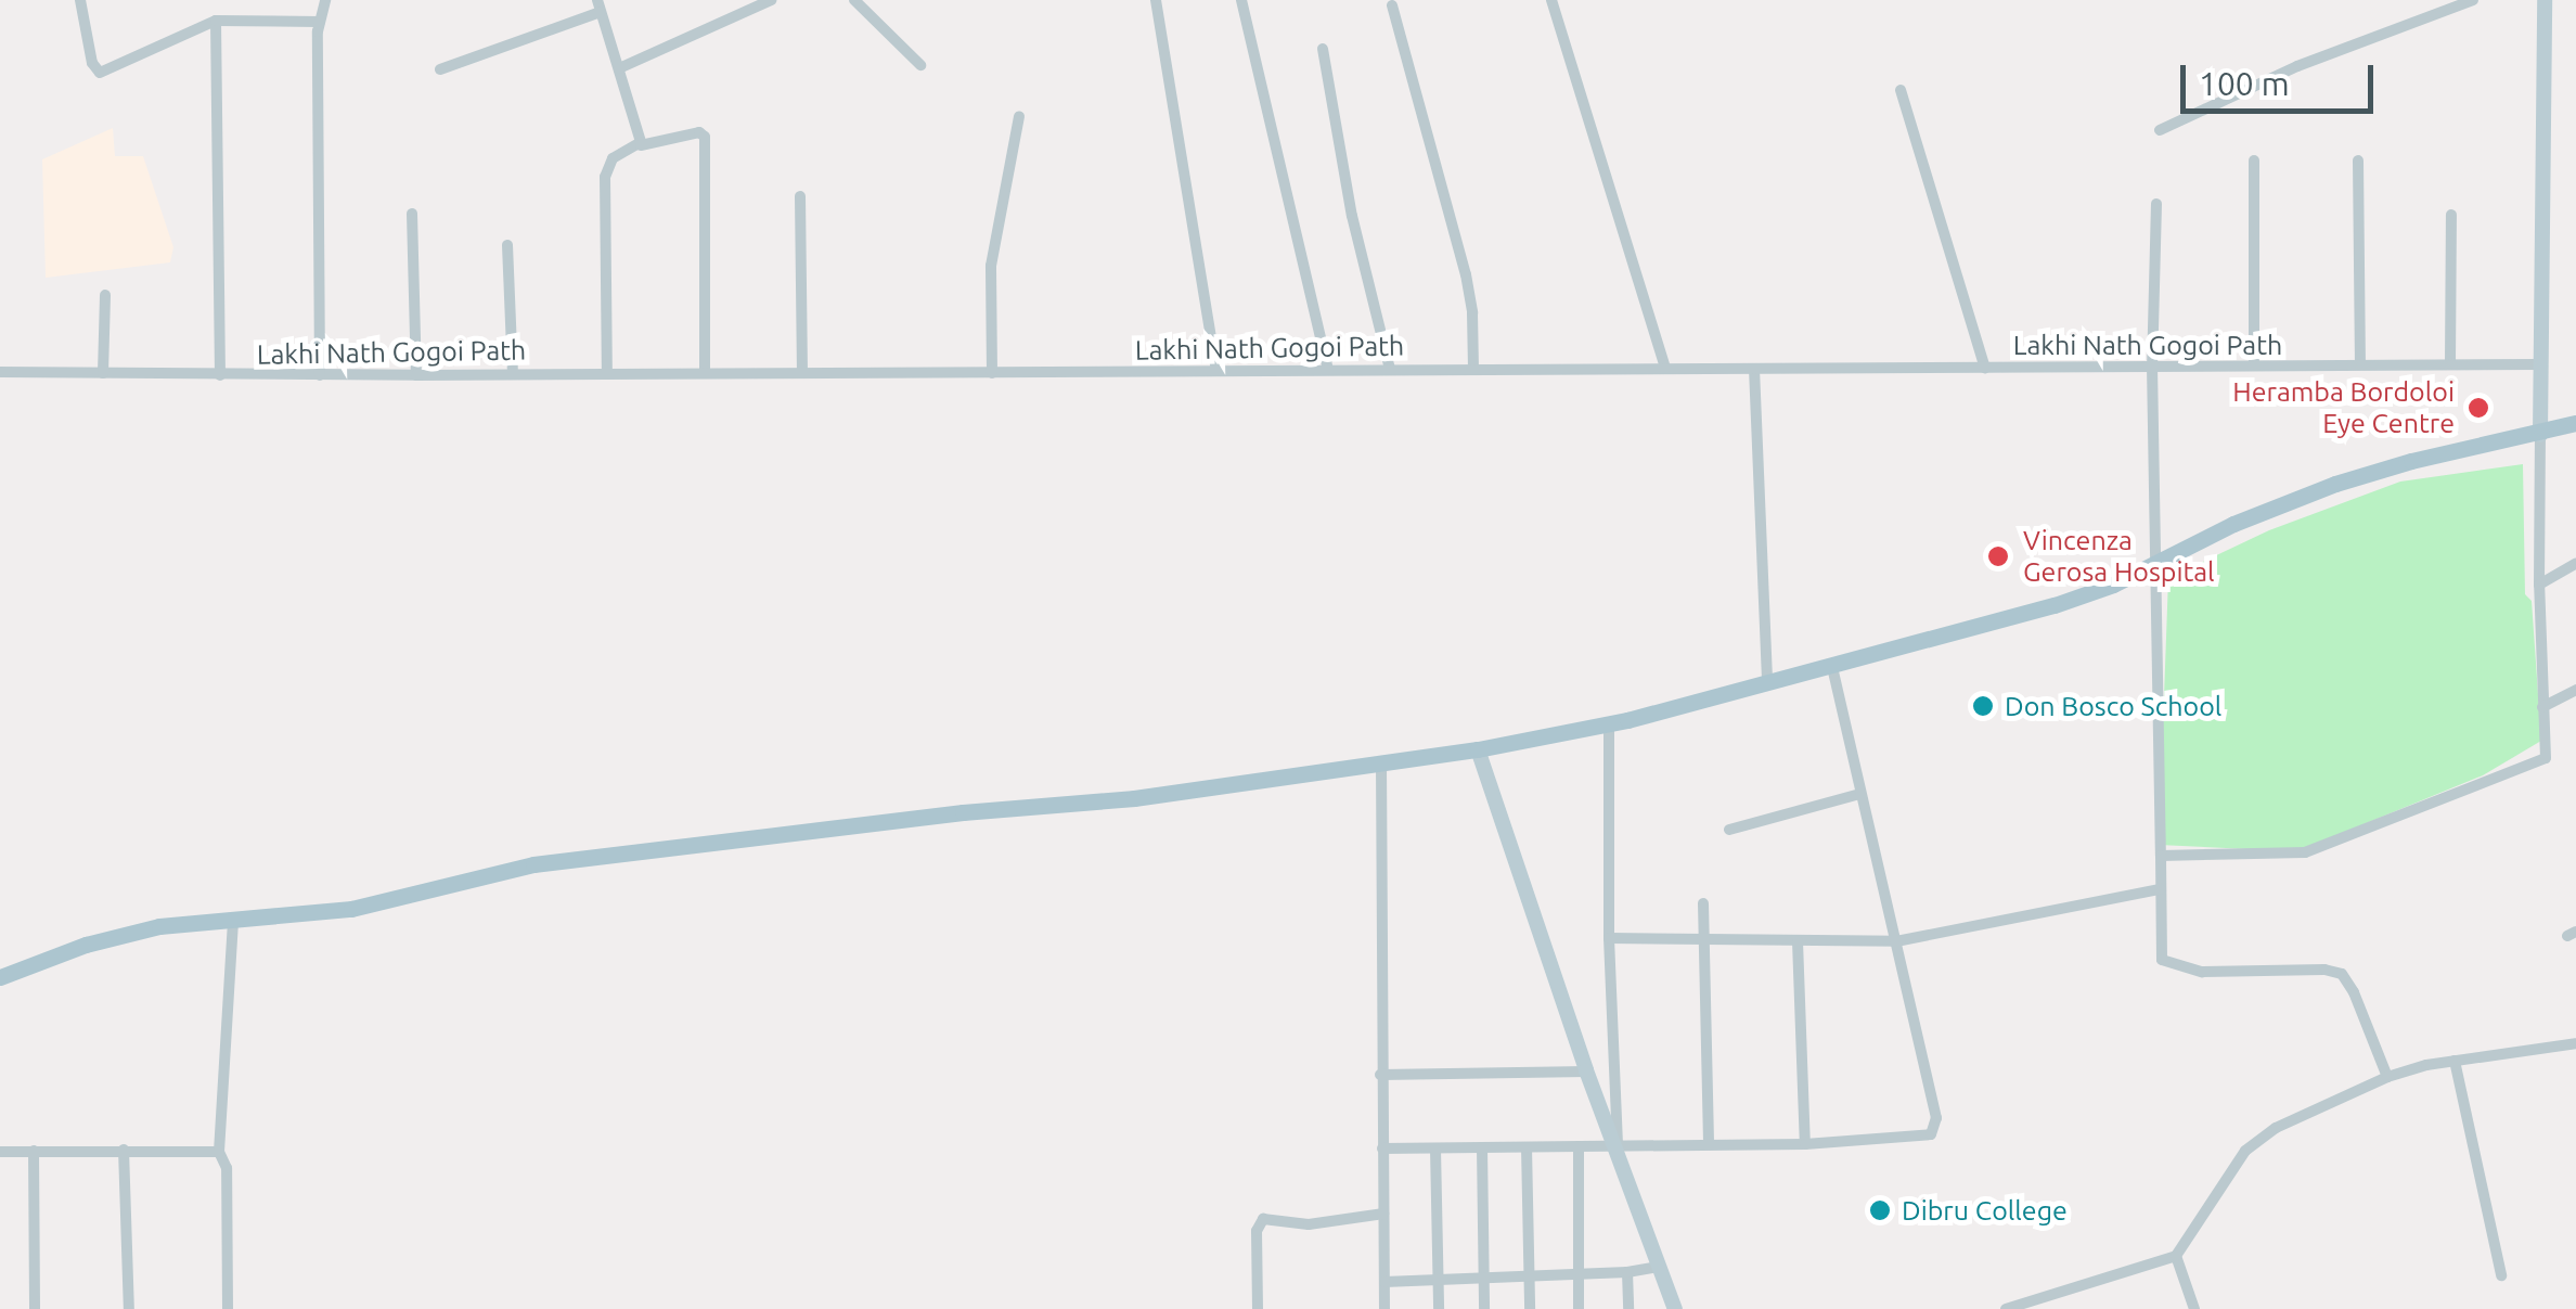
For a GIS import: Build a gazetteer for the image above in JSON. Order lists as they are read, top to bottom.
{
  "streets": {
    "street": ["Lakhi Nath Gogoi Path"]
  },
  "places": [
    "Heramba Bordoloi Eye Centre",
    "Vincenza Gerosa Hospital",
    "Don Bosco School",
    "Dibru College"
  ],
  "scale_bar": "100 m"
}
